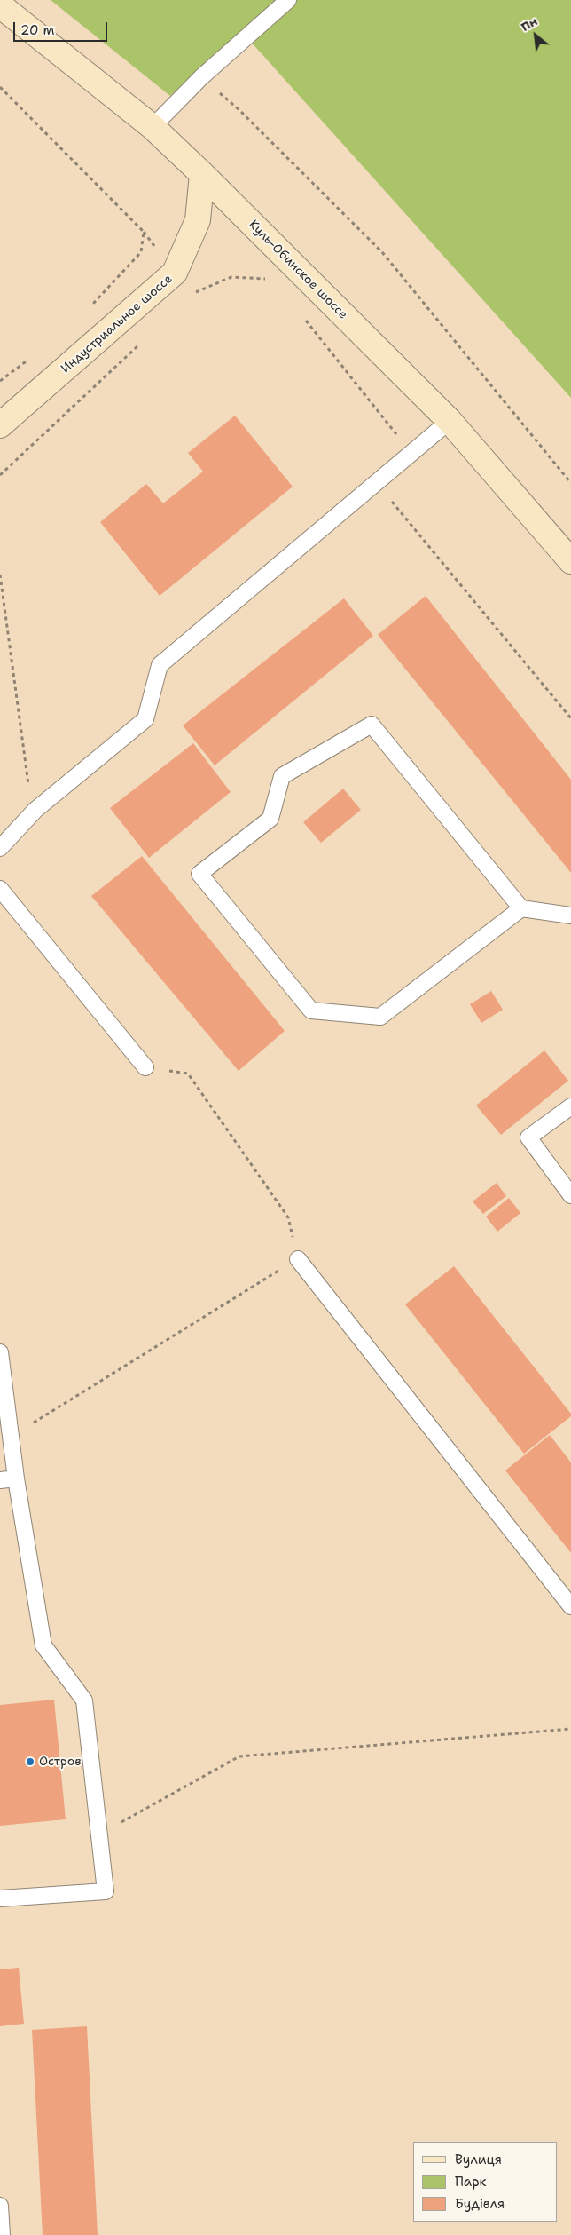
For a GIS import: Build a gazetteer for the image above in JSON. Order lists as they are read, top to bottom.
{
  "streets": {
    "main road": ["Куль-Обинское шоссе", "Индустриальное шоссе"]
  },
  "crossings": [
    ["Куль-Обинское шоссе", "Индустриальное шоссе"]
  ],
  "places": ["Остров"],
  "legend": ["Вулиця", "Парк", "Будівля"],
  "scale_bar": "20 m",
  "north": "top left"
}
